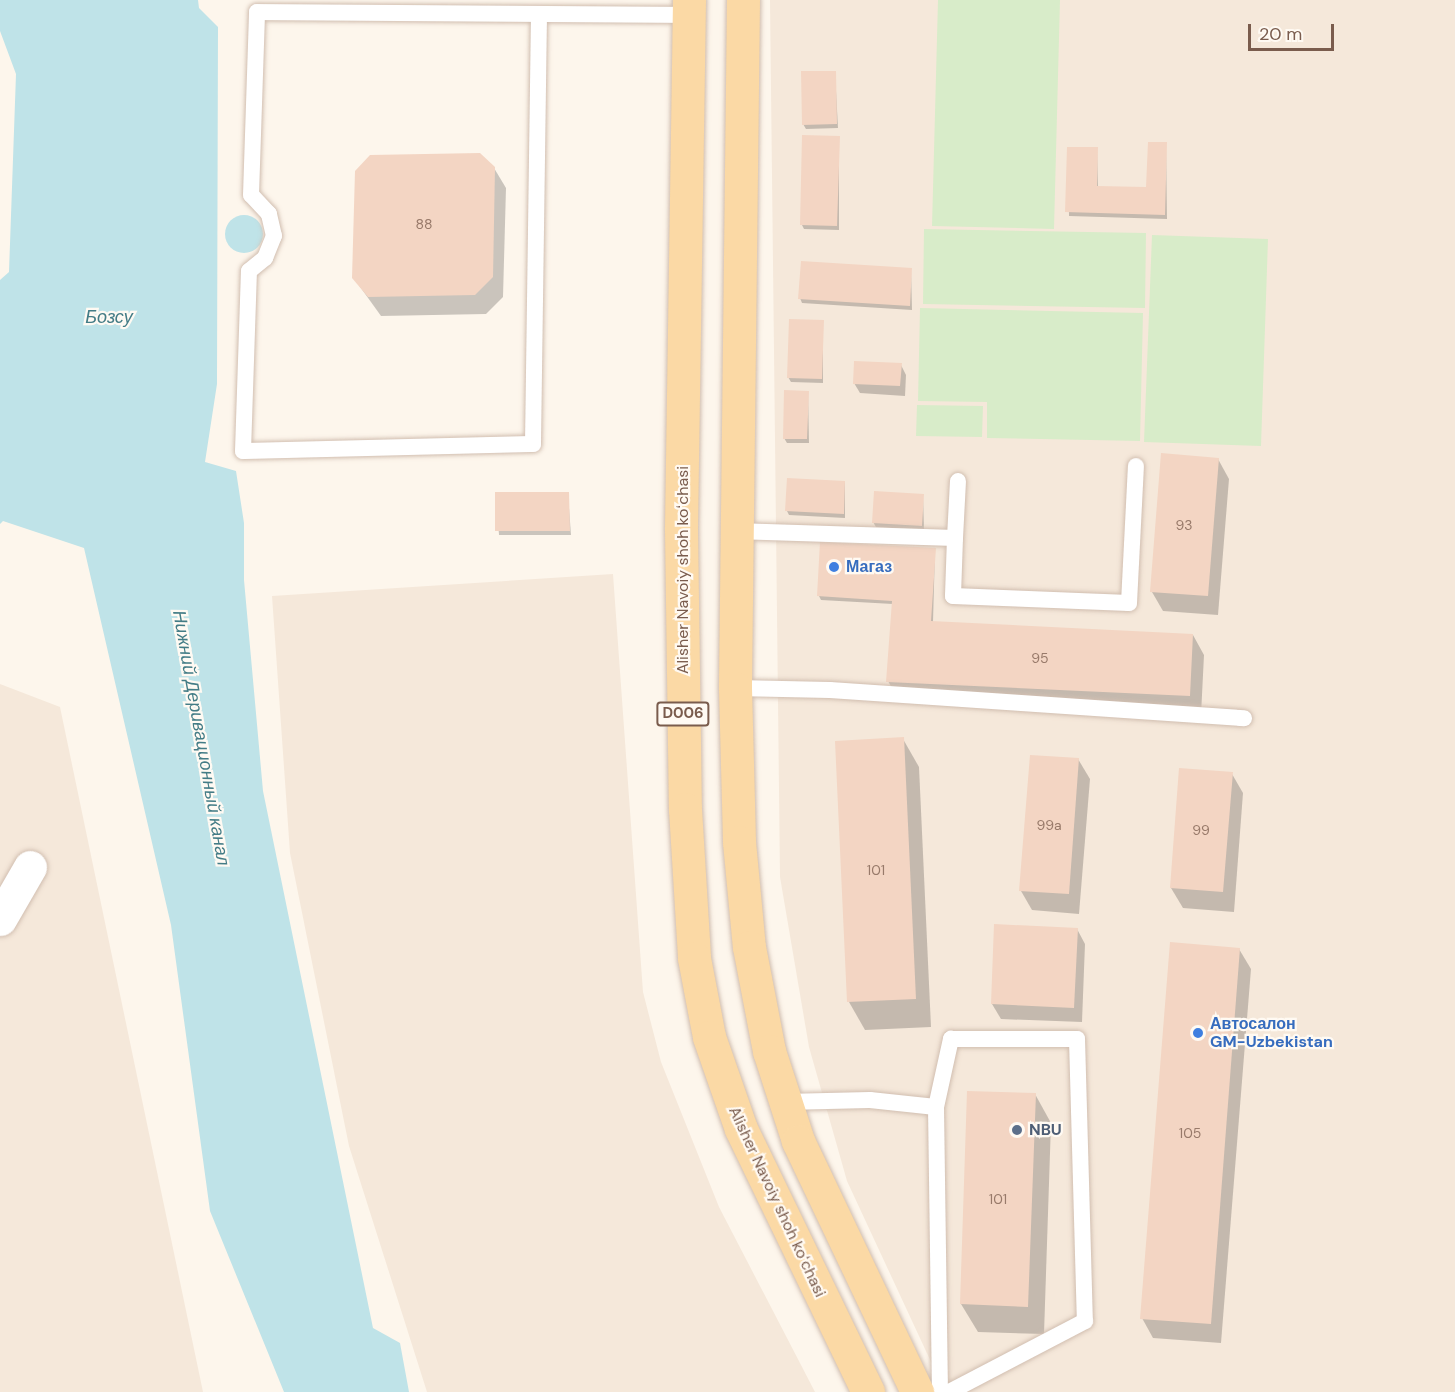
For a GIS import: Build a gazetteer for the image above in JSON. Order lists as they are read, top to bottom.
{
  "streets": {
    "main road": ["Alisher Navoiy shoh koʻchasi", "D006"]
  },
  "water": ["Бозсу", "Нижний Деривационный канал"],
  "places": ["Магаз", "Автосалон GM-Uzbekistan", "NBU"],
  "house_numbers": [
    "88",
    "93",
    "95",
    "99a",
    "99",
    "101",
    "105",
    "101"
  ],
  "scale_bar": "20 m"
}
